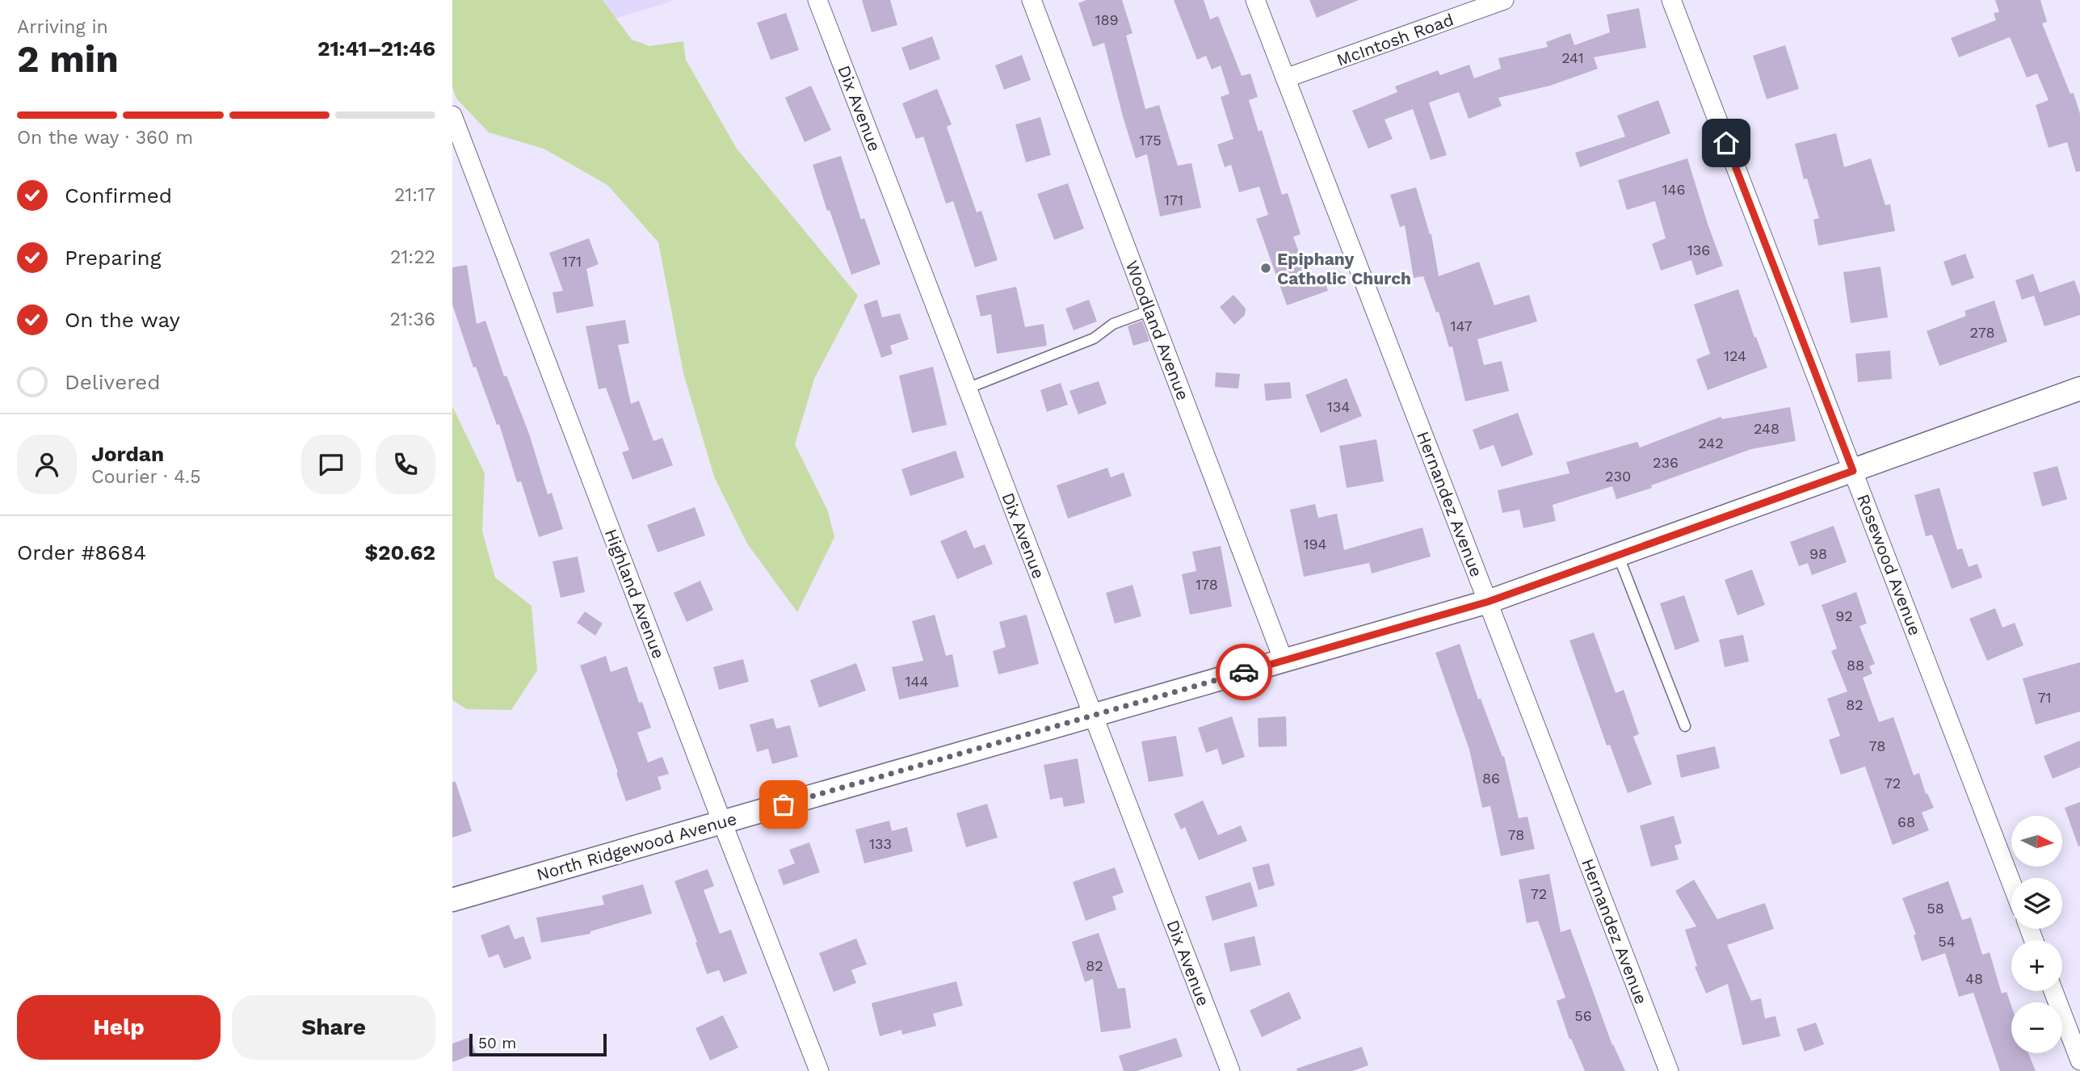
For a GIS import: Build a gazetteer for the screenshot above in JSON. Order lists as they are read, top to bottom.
{
  "streets": {
    "street": [
      "McIntosh Road",
      "Dix Avenue",
      "Woodland Avenue",
      "Hernandez Avenue",
      "Rosewood Avenue",
      "Highland Avenue",
      "North Ridgewood Avenue"
    ]
  },
  "crossings": [
    ["McIntosh Road", "Hernandez Avenue"],
    ["Dix Avenue", "North Ridgewood Avenue"],
    ["Woodland Avenue", "North Ridgewood Avenue"],
    ["Hernandez Avenue", "North Ridgewood Avenue"],
    ["Rosewood Avenue", "North Ridgewood Avenue"],
    ["Highland Avenue", "North Ridgewood Avenue"]
  ],
  "places": ["Epiphany Catholic Church"],
  "house_numbers": [
    "189",
    "241",
    "175",
    "146",
    "171",
    "136",
    "171",
    "147",
    "278",
    "124",
    "134",
    "248",
    "242",
    "236",
    "230",
    "194",
    "98",
    "178",
    "92",
    "88",
    "144",
    "71",
    "82",
    "78",
    "86",
    "72",
    "68",
    "78",
    "133",
    "72",
    "58",
    "54",
    "82",
    "48",
    "56"
  ],
  "scale_bar": "50 m",
  "north": "right",
  "page": {
    "heading": ["2 min", "Arriving in", "21:41–21:46"],
    "panel": [
      "Jordan",
      "Courier · 4.5",
      "Order #8684",
      "$20.62"
    ],
    "bar": "On the way · 360 m",
    "list": [
      ["Confirmed", "21:17"],
      ["Preparing", "21:22"],
      ["On the way", "21:36"],
      "Delivered"
    ],
    "map_buttons": ["+", "−"],
    "buttons": ["Help", "Share"],
    "scale": "50 m"
  }
}
